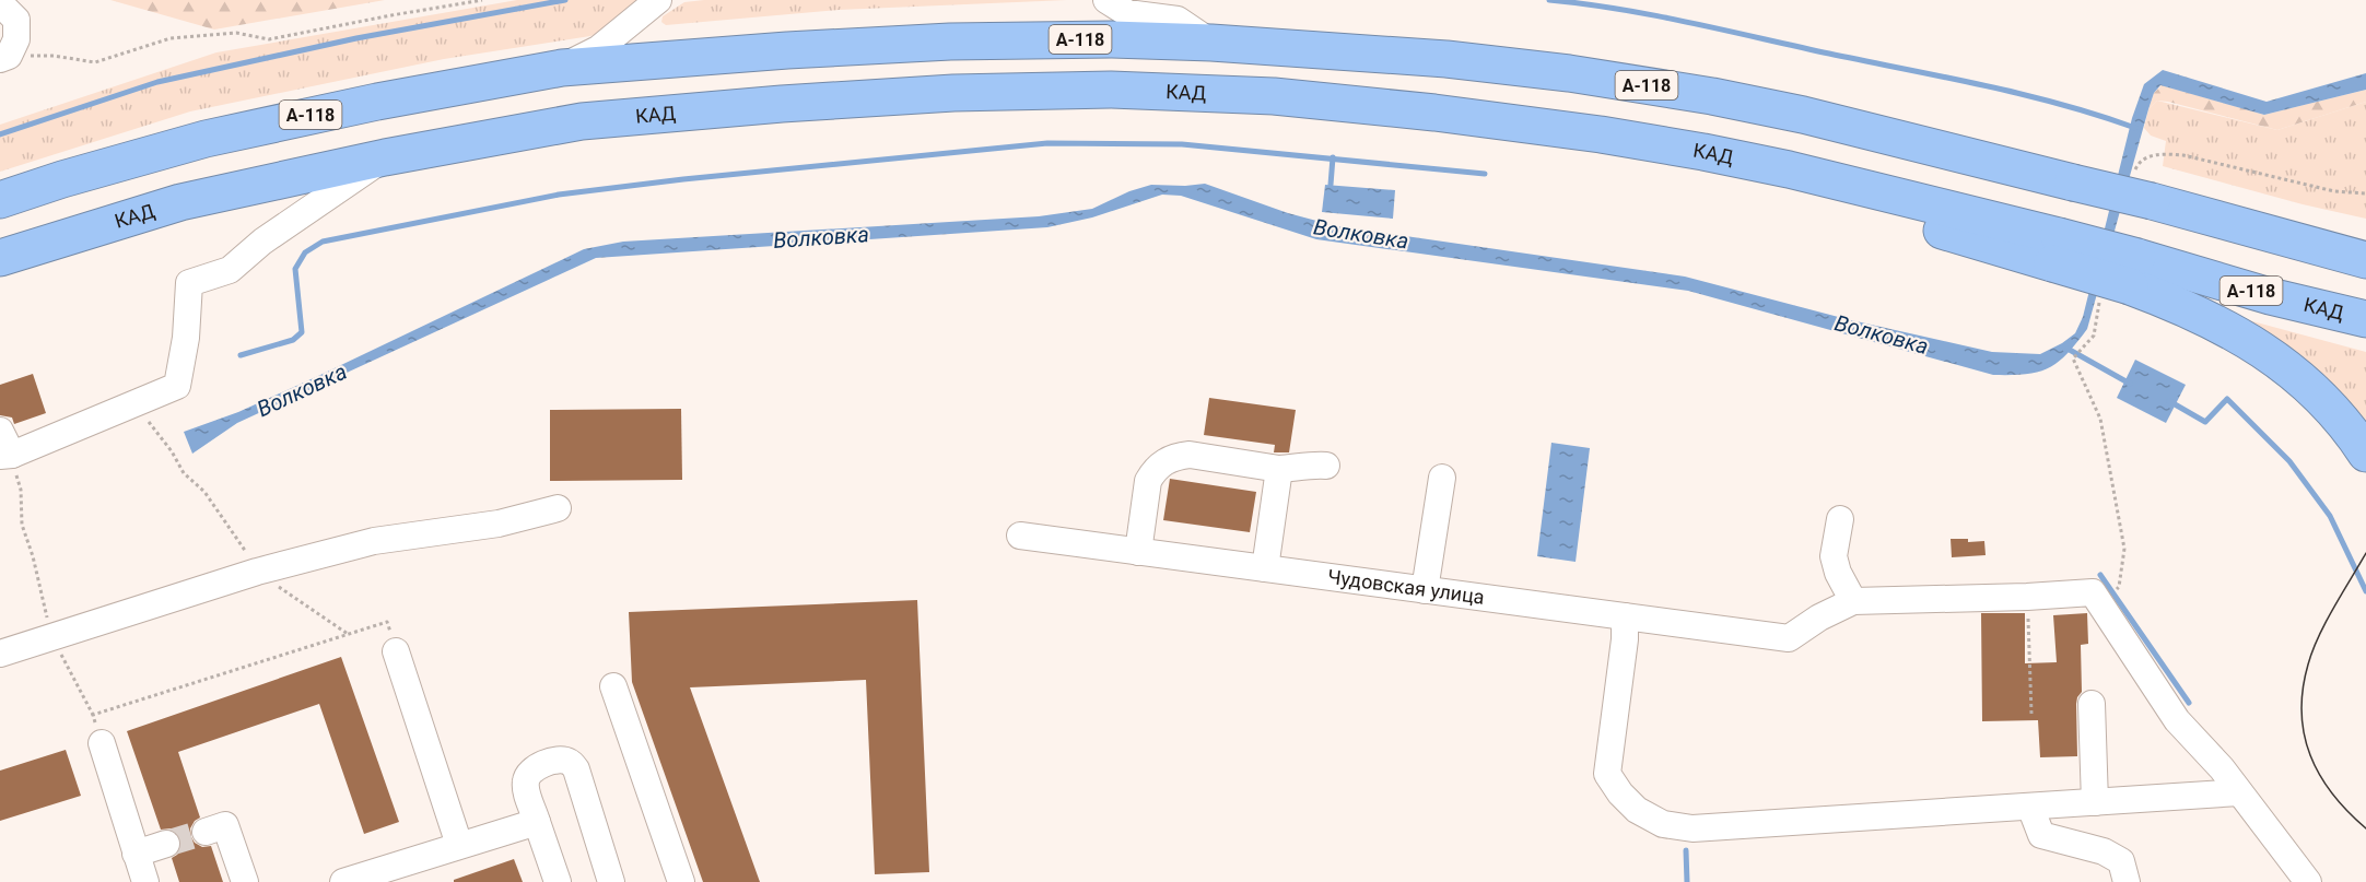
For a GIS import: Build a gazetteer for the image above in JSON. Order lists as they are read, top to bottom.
{
  "streets": {
    "highway": ["А-118", "КАД"],
    "street": ["Чудовская улица"]
  },
  "water": ["Волковка"]
}
